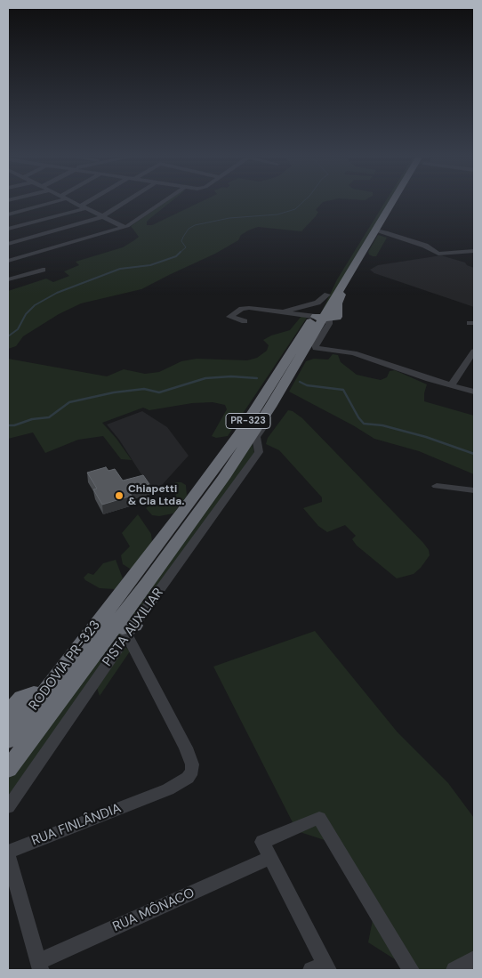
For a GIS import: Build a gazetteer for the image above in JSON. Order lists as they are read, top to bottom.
{
  "streets": {
    "highway": ["PR-323", "RODOVIA PR-323"],
    "street": ["PISTA AUXILIAR", "RUA FINLÂNDIA", "RUA MÔNACO"]
  },
  "crossings": [
    ["PR-323", "PISTA AUXILIAR"],
    ["PR-323", "RODOVIA PR-323"],
    ["PR-323", "RUA FINLÂNDIA"],
    ["PISTA AUXILIAR", "RODOVIA PR-323"],
    ["PISTA AUXILIAR", "RUA FINLÂNDIA"],
    ["RODOVIA PR-323", "RUA FINLÂNDIA"]
  ],
  "places": ["Chiapetti & Cia Ltda."]
}
